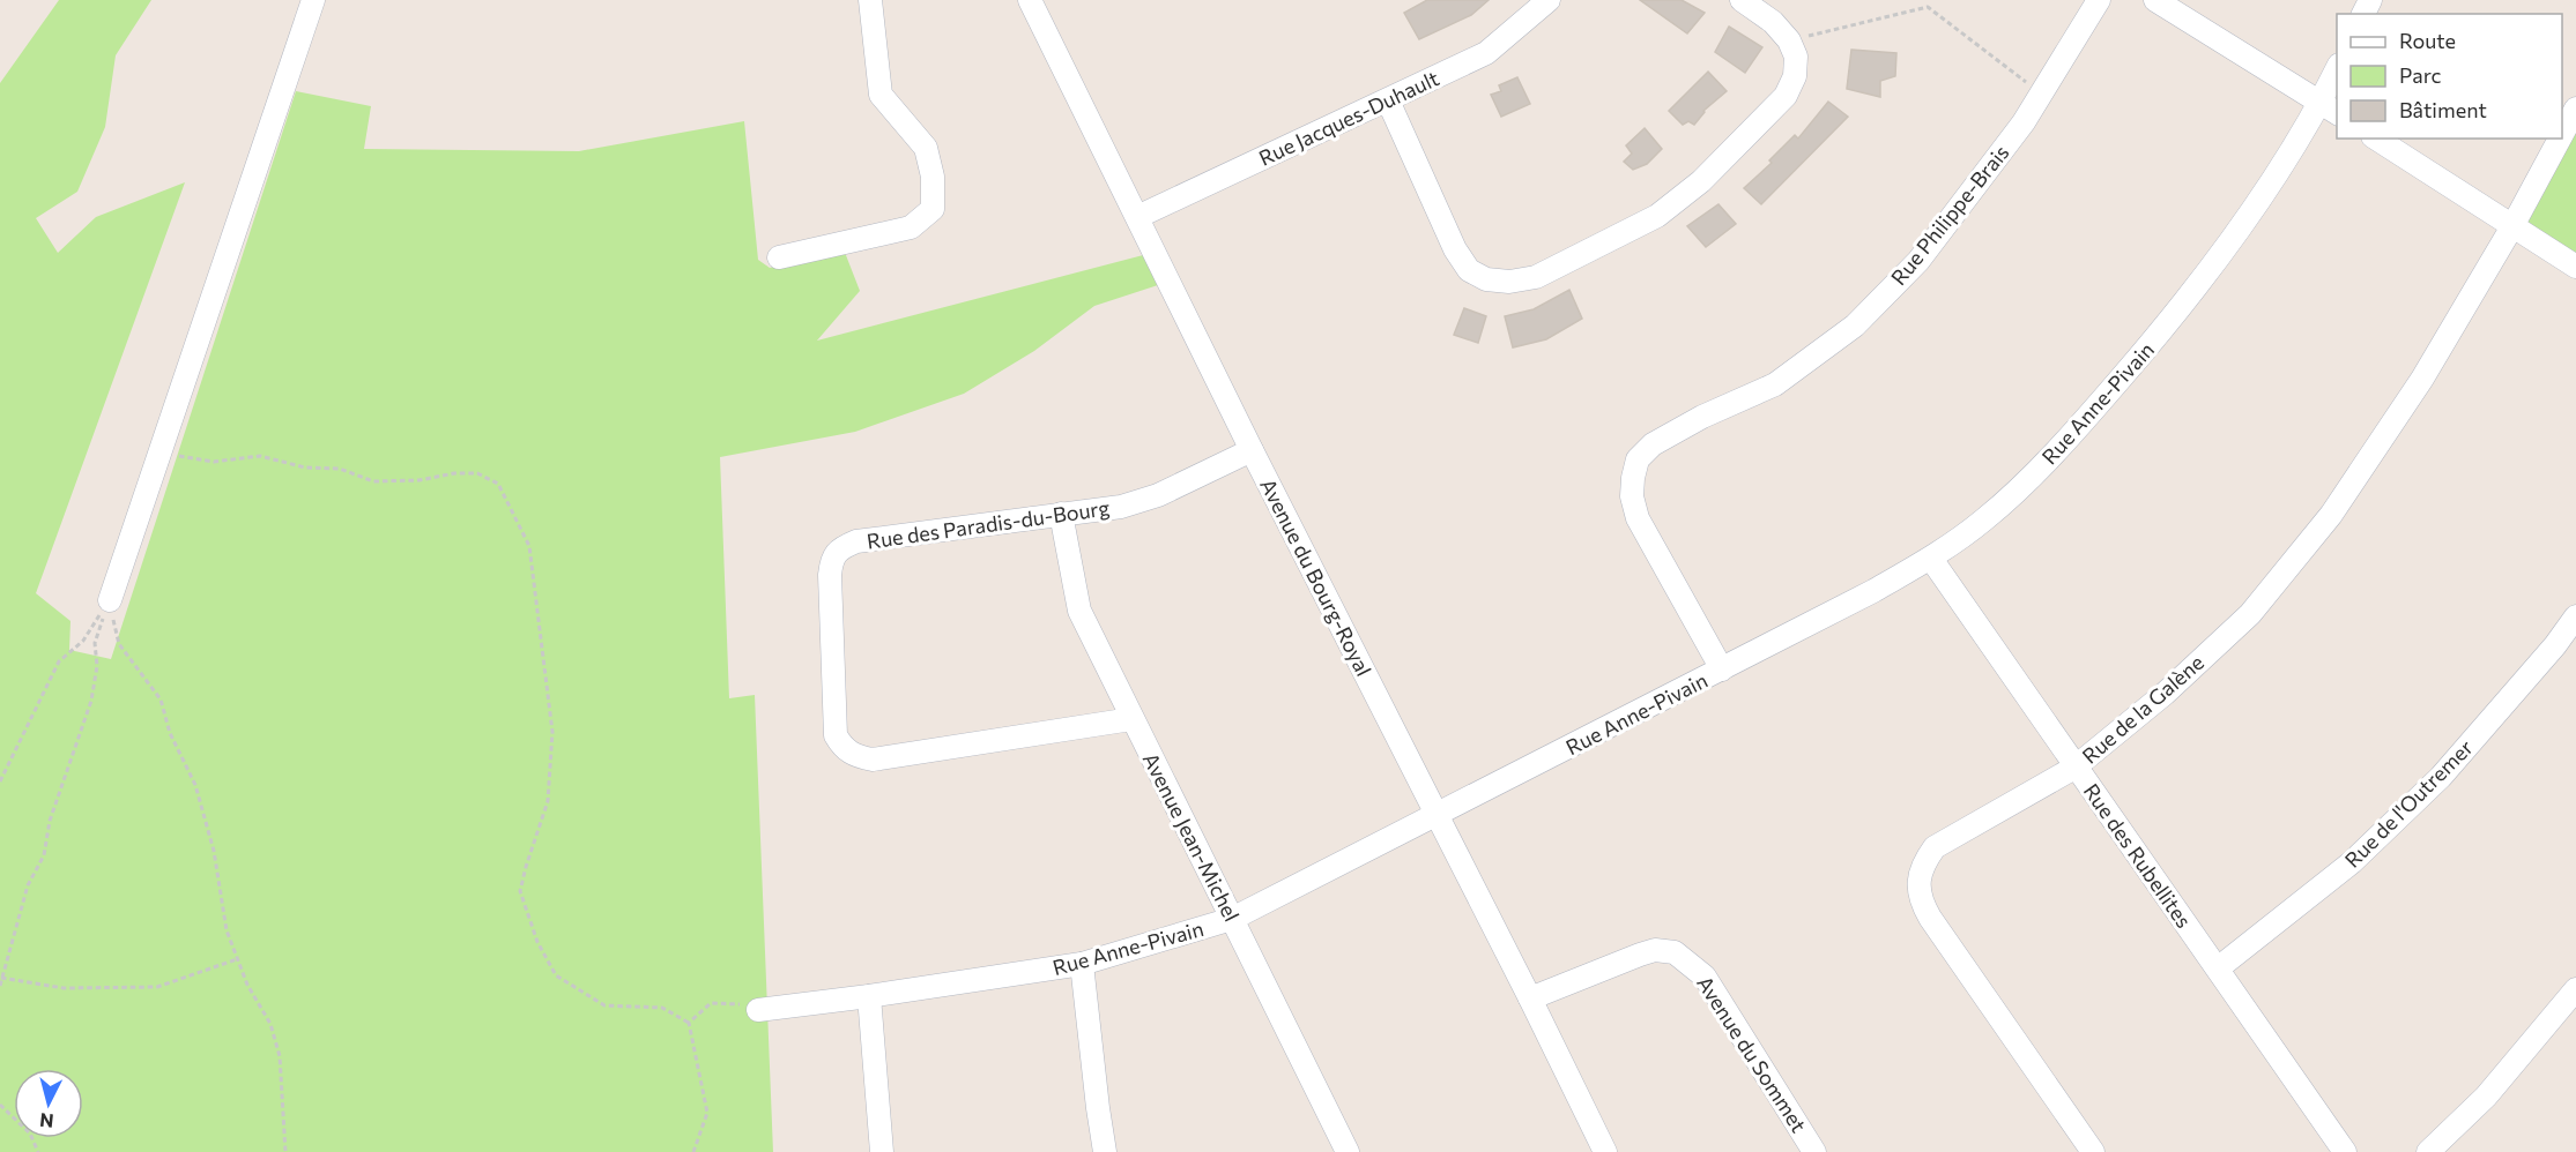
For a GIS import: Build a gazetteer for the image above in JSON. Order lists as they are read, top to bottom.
{
  "streets": {
    "street": [
      "Rue Jacques-Duhault",
      "Rue Philippe-Brais",
      "Rue Anne-Pivain",
      "Rue des Paradis-du-Bourg",
      "Avenue du Bourg-Royal",
      "Rue de la Galène",
      "Rue de l'Outremer",
      "Avenue Jean-Michel",
      "Rue des Rubellites",
      "Avenue du Sommet"
    ]
  },
  "crossings": [
    ["Rue Jacques-Duhault", "Avenue du Bourg-Royal"],
    ["Rue Philippe-Brais", "Rue Anne-Pivain"],
    ["Rue Anne-Pivain", "Avenue du Bourg-Royal"],
    ["Rue Anne-Pivain", "Avenue Jean-Michel"],
    ["Rue Anne-Pivain", "Rue des Rubellites"],
    ["Rue des Paradis-du-Bourg", "Avenue du Bourg-Royal"],
    ["Rue des Paradis-du-Bourg", "Avenue Jean-Michel"],
    ["Avenue du Bourg-Royal", "Avenue du Sommet"],
    ["Rue de la Galène", "Rue des Rubellites"],
    ["Rue de l'Outremer", "Rue des Rubellites"]
  ],
  "legend": ["Route", "Parc", "Bâtiment"],
  "north": "bottom"
}
